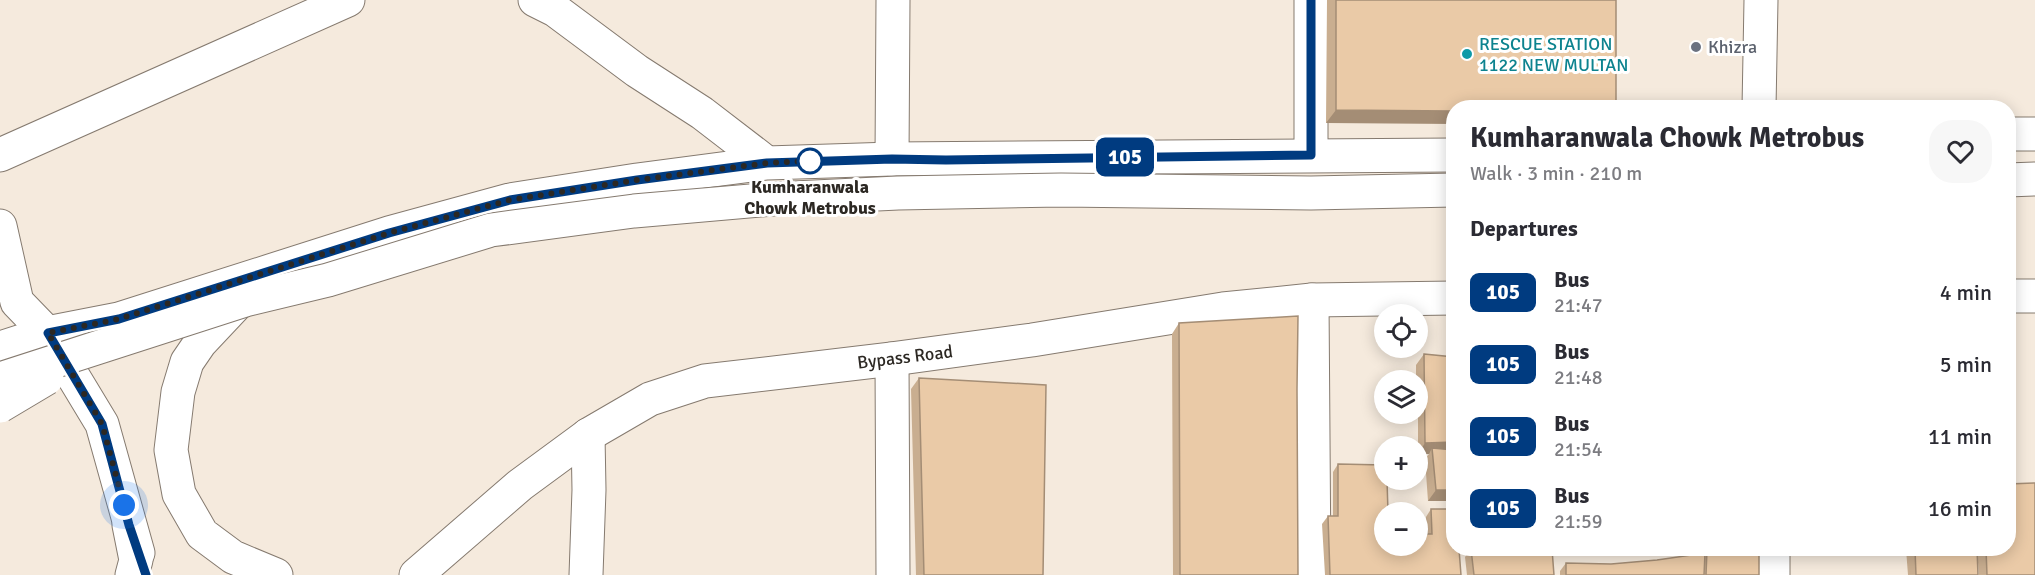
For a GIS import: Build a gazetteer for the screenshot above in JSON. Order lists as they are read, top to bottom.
{
  "streets": {
    "main road": ["Bypass Road"]
  },
  "places": ["Khizra", "RESCUE STATION 1122 NEW MULTAN", "Kumharanwala Chowk Metrobus"],
  "lines": ["bus line 105"],
  "page": {
    "on_map": "105",
    "heading": [
      ["Kumharanwala Chowk Metrobus", "Walk · 3 min · 210 m"],
      "Departures"
    ],
    "list": [
      {
        "mark": "105",
        "name": "Bus",
        "note": "21:47",
        "value": "4 min"
      },
      {
        "mark": "105",
        "name": "Bus",
        "note": "21:48",
        "value": "5 min"
      },
      {
        "mark": "105",
        "name": "Bus",
        "note": "21:54",
        "value": "11 min"
      },
      {
        "mark": "105",
        "name": "Bus",
        "note": "21:59",
        "value": "16 min"
      }
    ],
    "map_buttons": ["+", "−"]
  }
}
